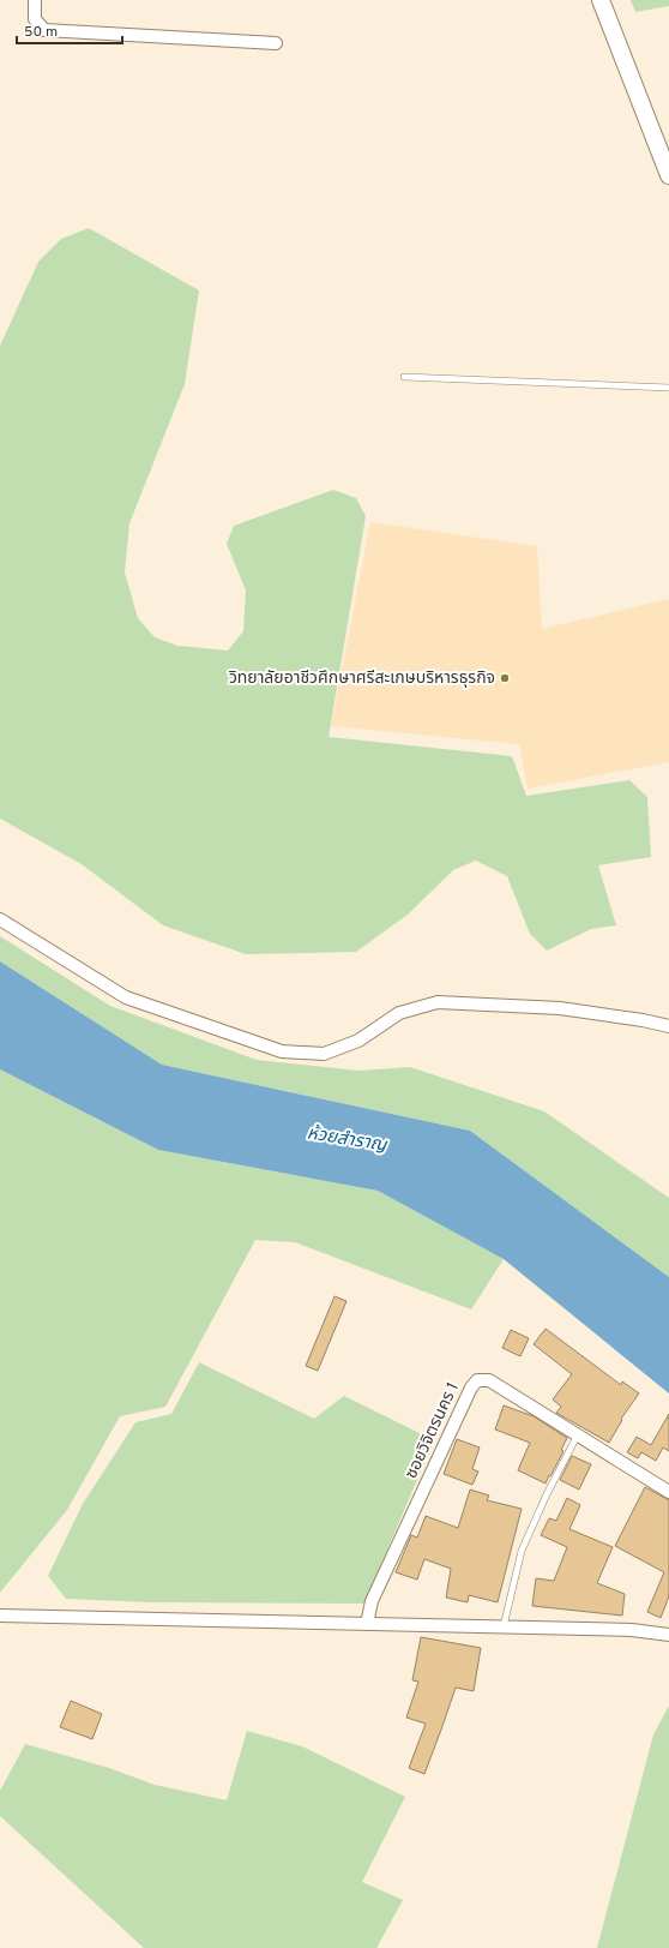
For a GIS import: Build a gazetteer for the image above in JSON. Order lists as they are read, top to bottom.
{
  "streets": {
    "street": ["ซอยวิจิตรนคร 1"]
  },
  "water": ["ห้วยสำราญ"],
  "places": ["วิทยาลัยอาชีวศึกษาศรีสะเกษบริหารธุรกิจ"],
  "scale_bar": "50 m"
}
